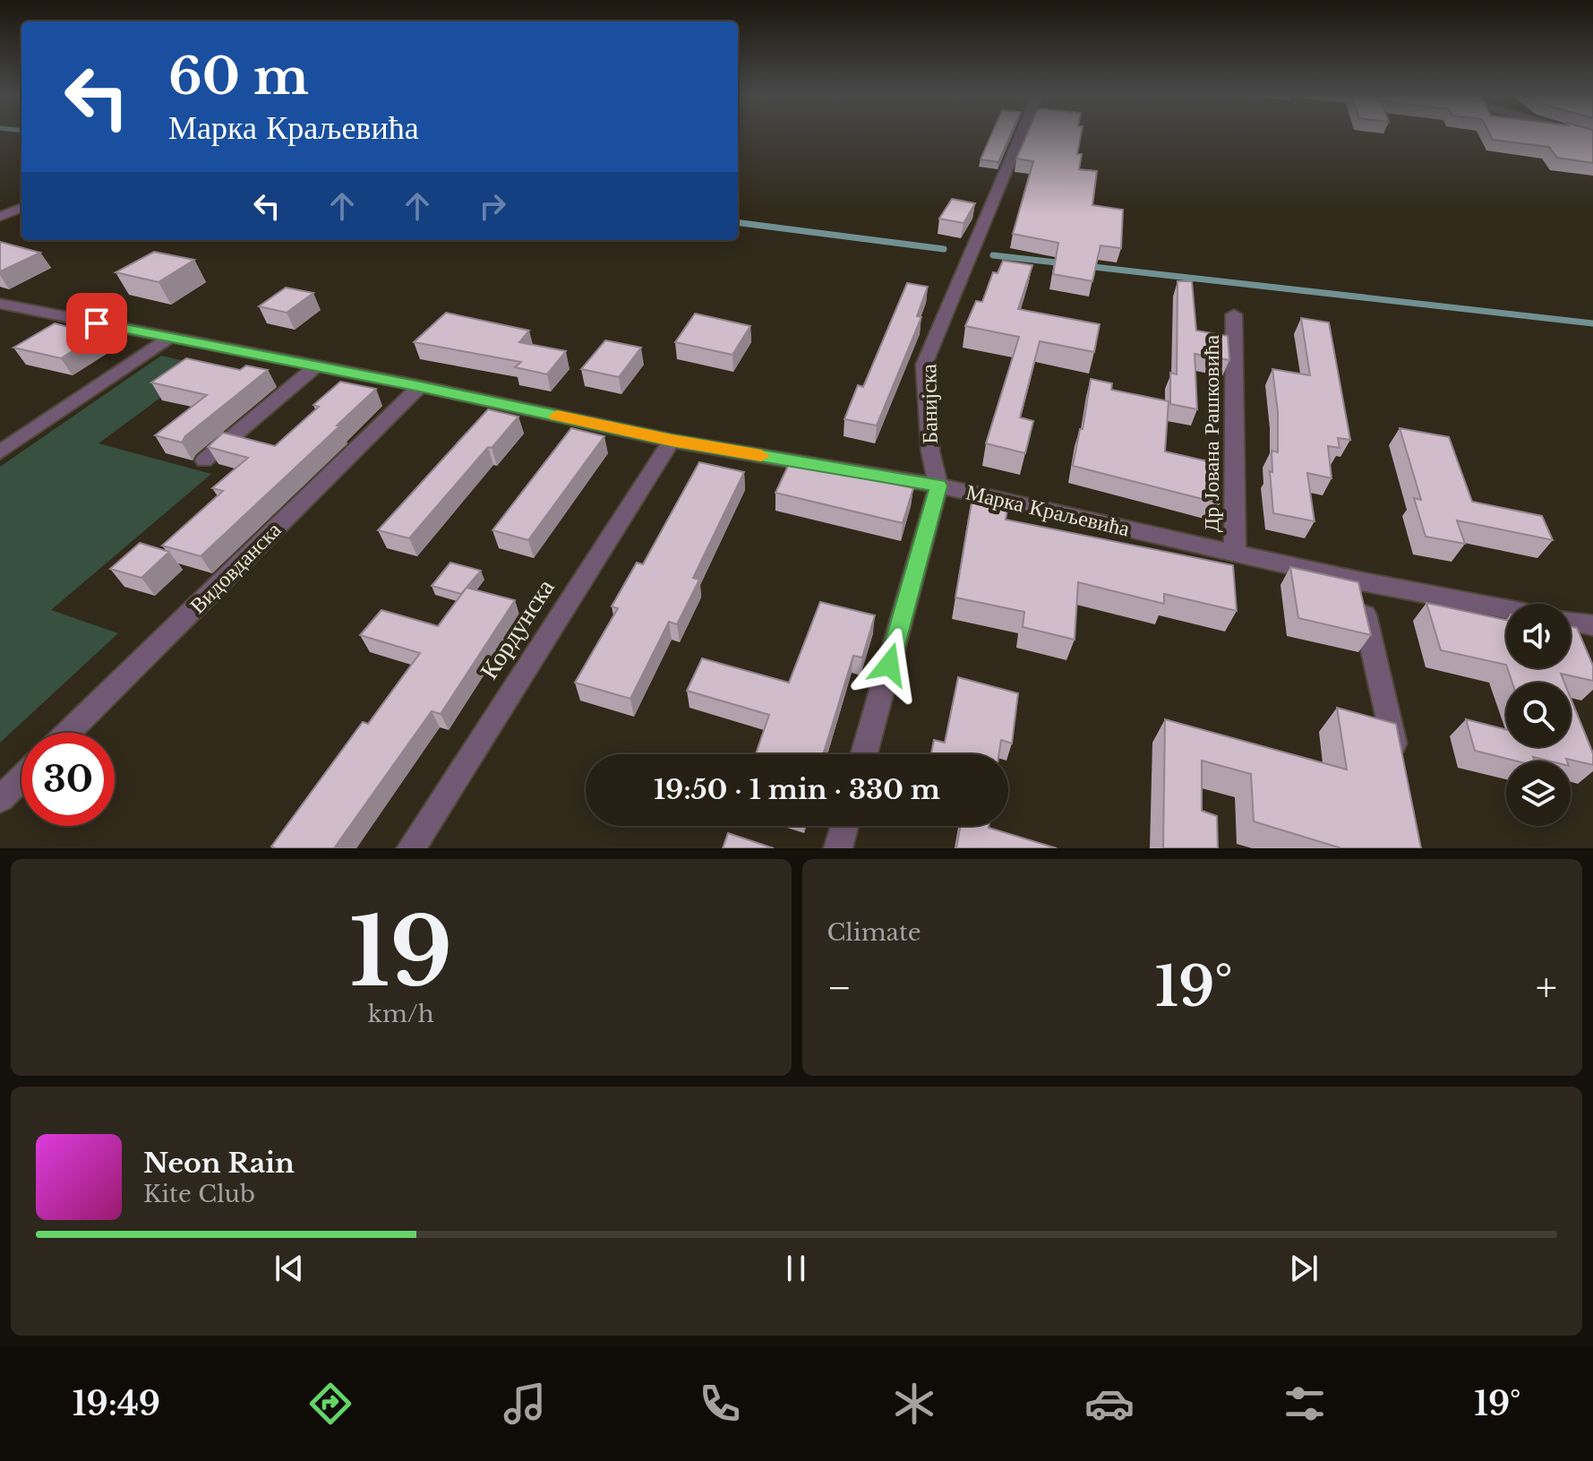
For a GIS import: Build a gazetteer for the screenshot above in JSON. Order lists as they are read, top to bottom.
{
  "streets": {
    "street": [
      "Банијска",
      "Др Јована Рашковића",
      "Марка Краљевића",
      "Видовданска",
      "Кордунска"
    ]
  },
  "crossings": [
    ["Банијска", "Марка Краљевића"],
    ["Др Јована Рашковића", "Марка Краљевића"],
    ["Марка Краљевића", "Видовданска"],
    ["Марка Краљевића", "Кордунска"]
  ],
  "page": {
    "turn": ["60 m", "Марка Краљевића"],
    "limit": "30",
    "trip": "19:50 · 1 min · 330 m",
    "tile": [
      ["19", "km/h"],
      "Climate"
    ],
    "heat": ["−", "19°", "+"],
    "song": ["Neon Rain", "Kite Club"],
    "tabs": ["19:49", "19°"]
  }
}
